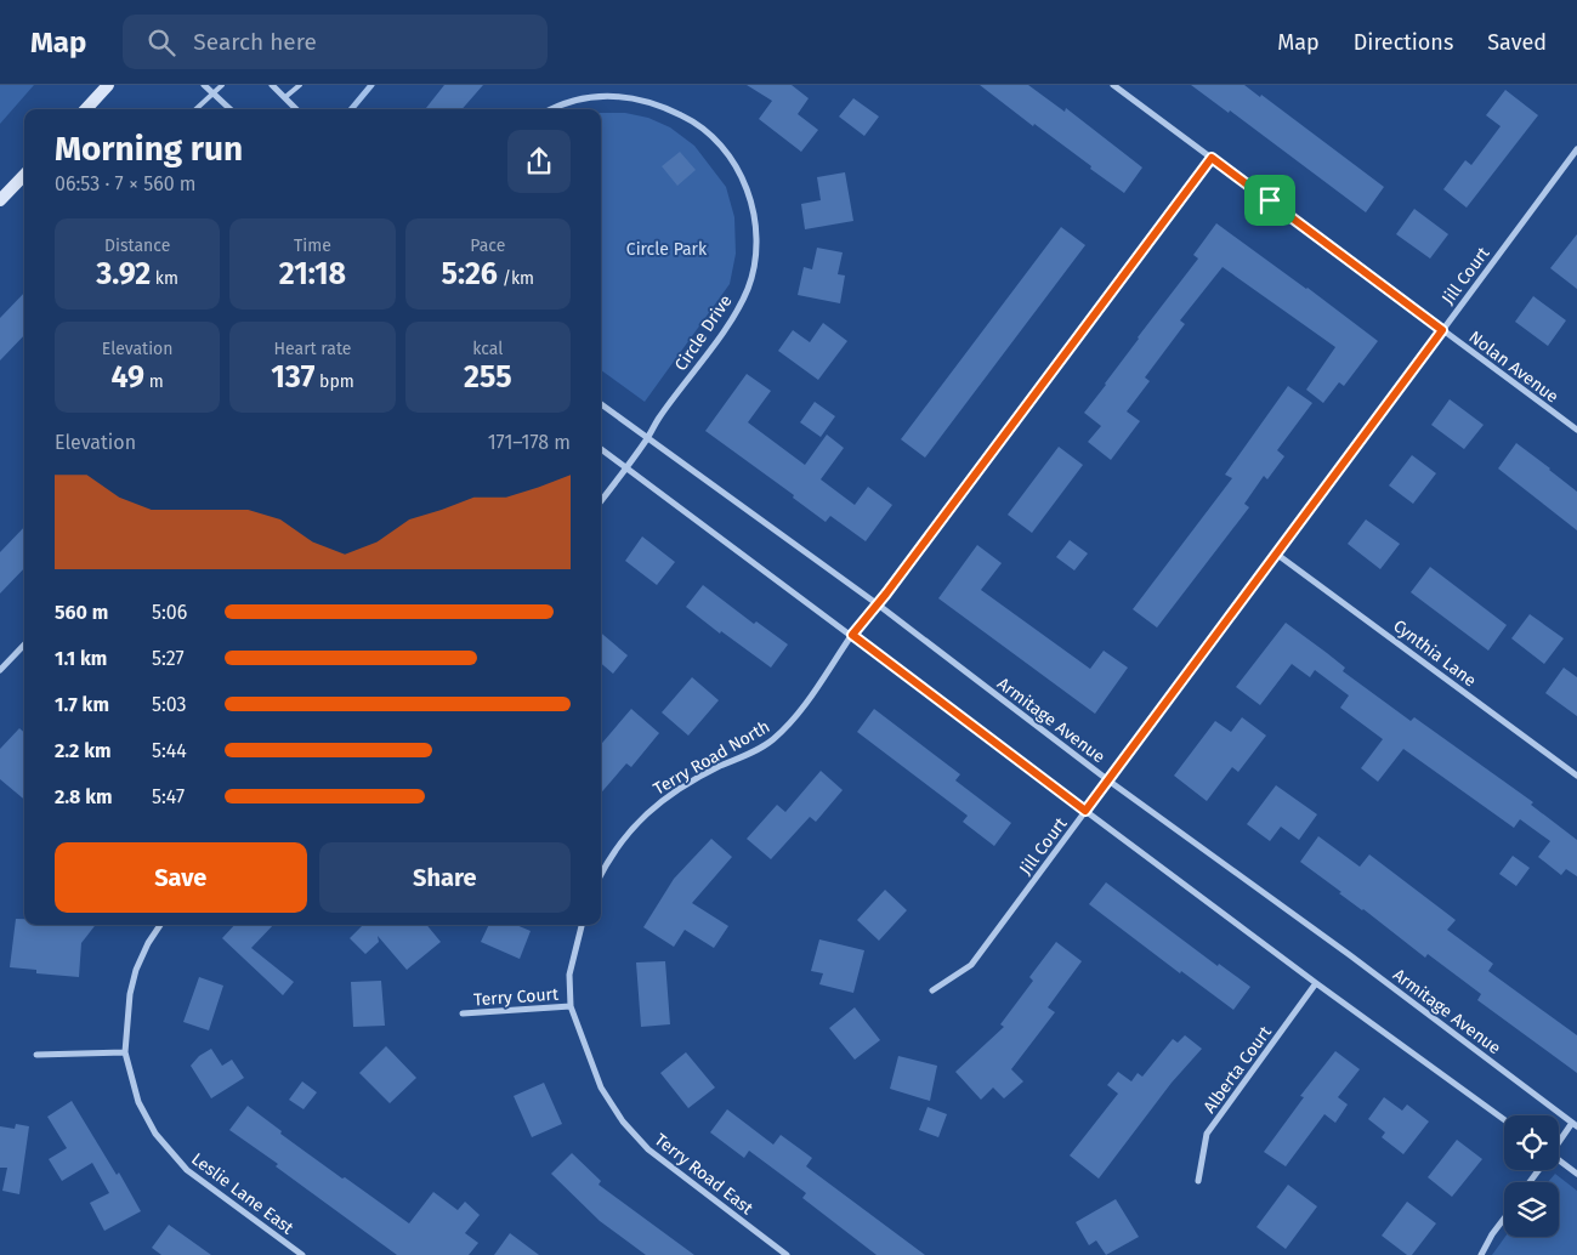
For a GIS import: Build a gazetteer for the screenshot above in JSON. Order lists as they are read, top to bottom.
{
  "streets": {
    "street": [
      "Jill Court",
      "Circle Drive",
      "Nolan Avenue",
      "Cynthia Lane",
      "Armitage Avenue",
      "Terry Road North",
      "Terry Court",
      "Alberta Court",
      "Terry Road East",
      "Leslie Lane East"
    ]
  },
  "crossings": [
    ["Jill Court", "Nolan Avenue"],
    ["Jill Court", "Cynthia Lane"],
    ["Jill Court", "Armitage Avenue"],
    ["Circle Drive", "Armitage Avenue"],
    ["Nolan Avenue", "Terry Road North"],
    ["Armitage Avenue", "Terry Road North"],
    ["Terry Court", "Terry Road East"]
  ],
  "parks": ["Circle Park"],
  "page": {
    "header": "Map",
    "search": "Search here",
    "nav": ["Map", "Directions", "Saved"],
    "heading": ["Morning run", "06:53 · 7 × 560 m"],
    "stats": [
      ["Distance", "3.92 km"],
      ["Time", "21:18"],
      ["Pace", "5:26 /km"],
      ["Elevation", "49 m"],
      ["Heart rate", "137 bpm"],
      ["kcal", "255"]
    ],
    "chart": ["Elevation", "171–178 m"],
    "list": [
      {
        "name": "560 m",
        "note": "5:06"
      },
      {
        "name": "1.1 km",
        "note": "5:27"
      },
      {
        "name": "1.7 km",
        "note": "5:03"
      },
      {
        "name": "2.2 km",
        "note": "5:44"
      },
      {
        "name": "2.8 km",
        "note": "5:47"
      }
    ],
    "buttons": ["Save", "Share"]
  }
}
